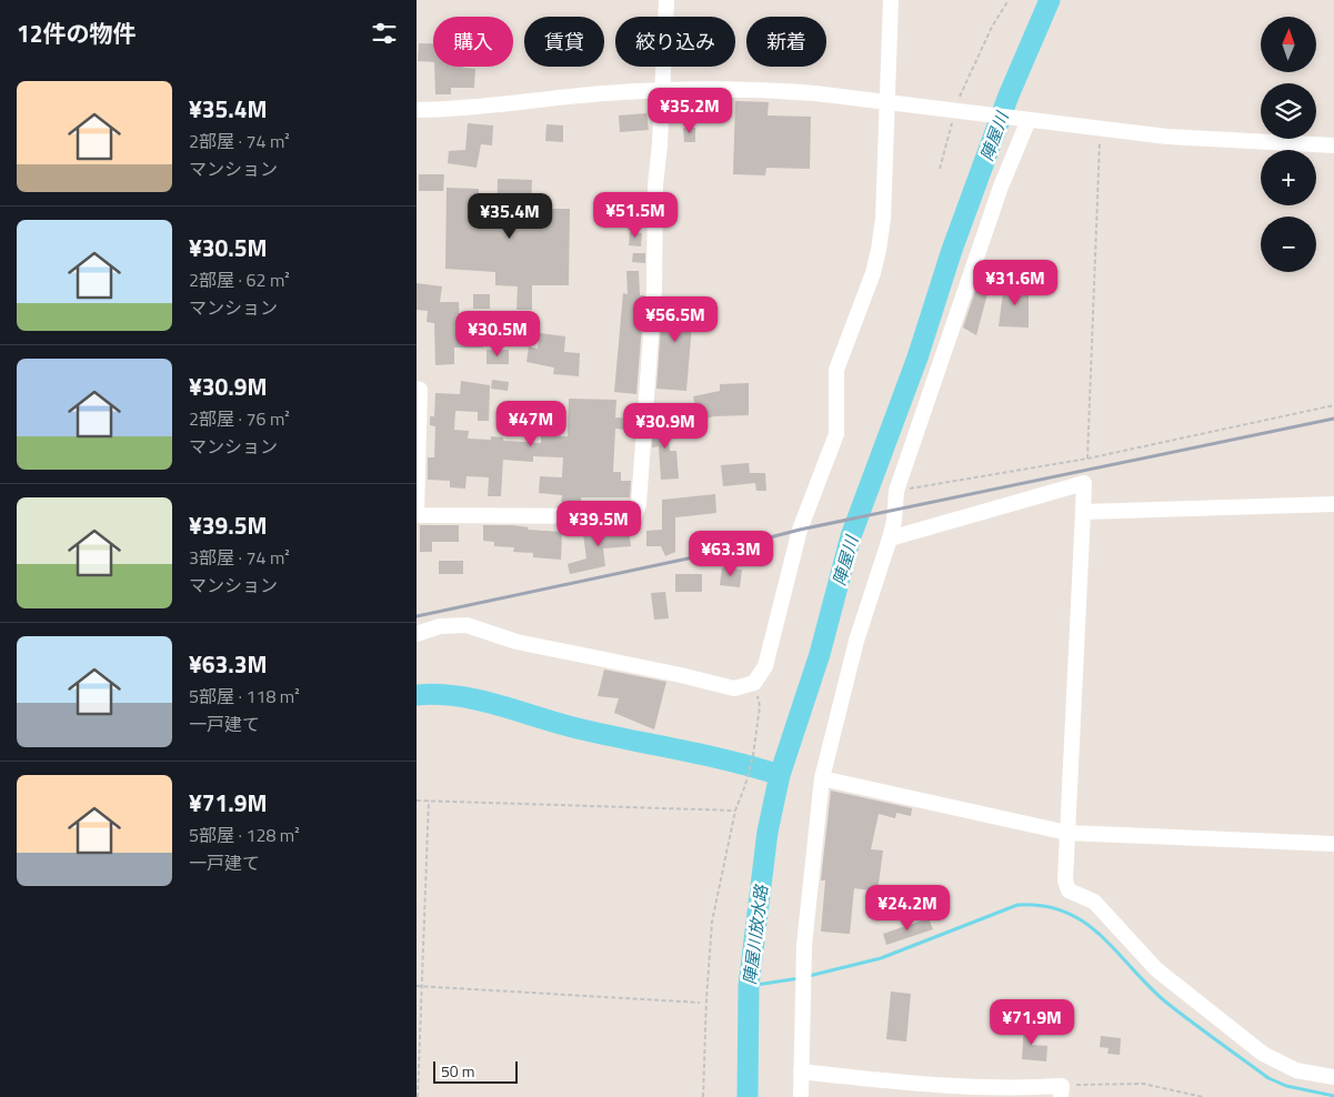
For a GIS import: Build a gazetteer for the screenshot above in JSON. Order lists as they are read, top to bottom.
{
  "water": ["陣屋川", "陣屋川放水路"],
  "scale_bar": "50 m",
  "north": "top",
  "page": {
    "heading": "12件の物件",
    "map_buttons": ["+", "−"],
    "chip": [
      "購入",
      "賃貸",
      "絞り込み",
      "新着"
    ],
    "list": [
      {
        "name": "¥35.4M",
        "note": "2部屋 · 74 m² · マンション"
      },
      {
        "name": "¥30.5M",
        "note": "2部屋 · 62 m² · マンション"
      },
      {
        "name": "¥30.9M",
        "note": "2部屋 · 76 m² · マンション"
      },
      {
        "name": "¥39.5M",
        "note": "3部屋 · 74 m² · マンション"
      },
      {
        "name": "¥63.3M",
        "note": "5部屋 · 118 m² · 一戸建て"
      },
      {
        "name": "¥71.9M",
        "note": "5部屋 · 128 m² · 一戸建て"
      }
    ],
    "price": [
      "¥35.2M",
      "¥51.5M",
      "¥35.4M",
      "¥31.6M",
      "¥56.5M",
      "¥30.5M",
      "¥47M",
      "¥30.9M",
      "¥39.5M",
      "¥63.3M",
      "¥24.2M",
      "¥71.9M"
    ],
    "scale": "50 m"
  }
}
